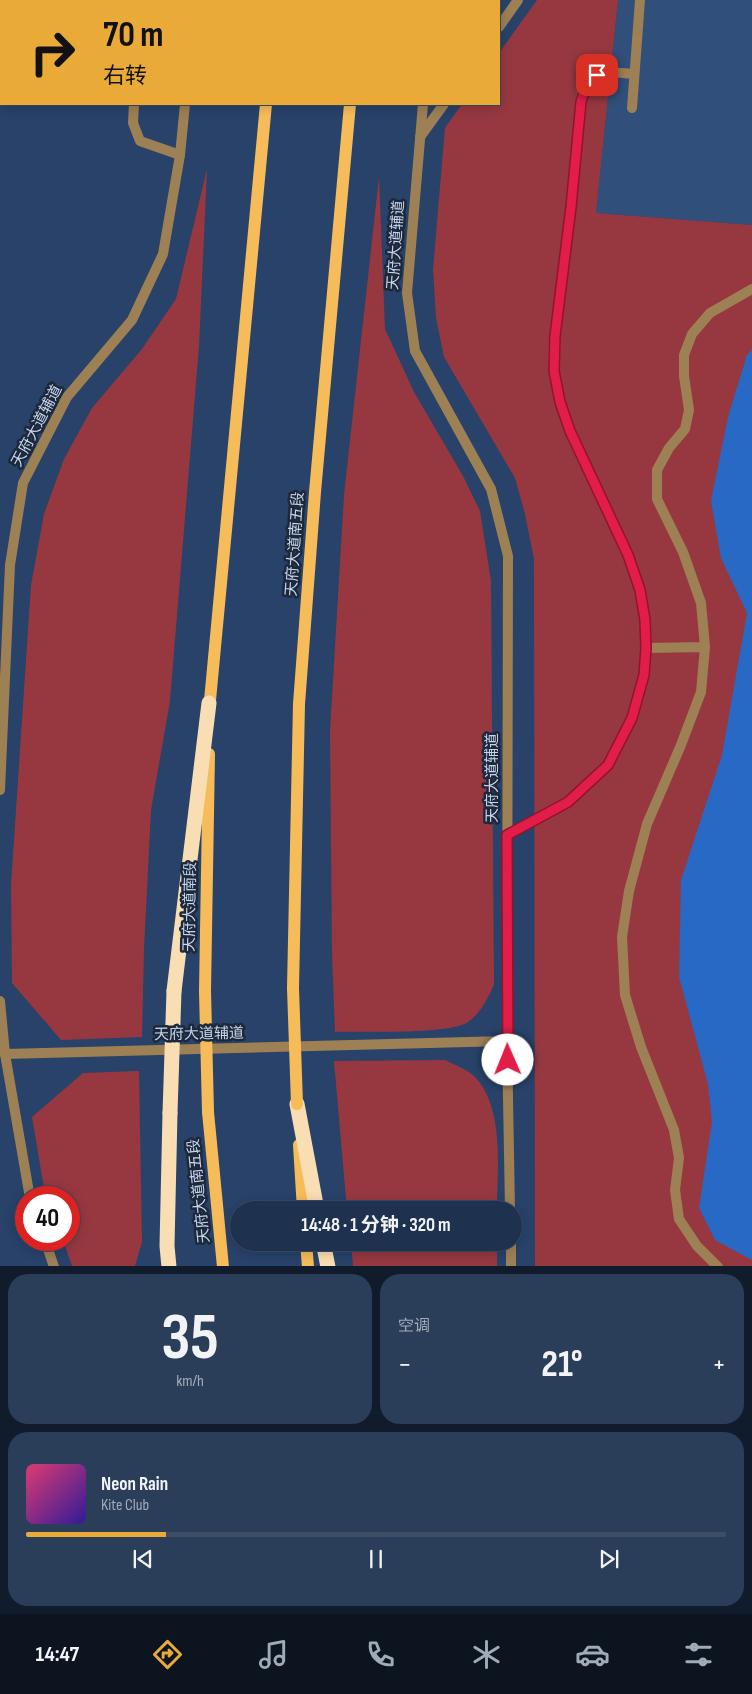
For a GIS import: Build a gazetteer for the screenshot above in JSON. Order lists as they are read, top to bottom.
{
  "streets": {
    "main road": ["天府大道南五段", "天府大道南段"],
    "street": ["天府大道辅道"]
  },
  "crossings": [
    ["天府大道南五段", "天府大道南段"]
  ],
  "page": {
    "turn": ["70 m", "右转"],
    "limit": "40",
    "trip": "14:48 · 1 分钟 · 320 m",
    "tile": [
      ["35", "km/h"],
      "空调"
    ],
    "heat": ["−", "21°", "+"],
    "song": ["Neon Rain", "Kite Club"],
    "tabs": "14:47"
  }
}
